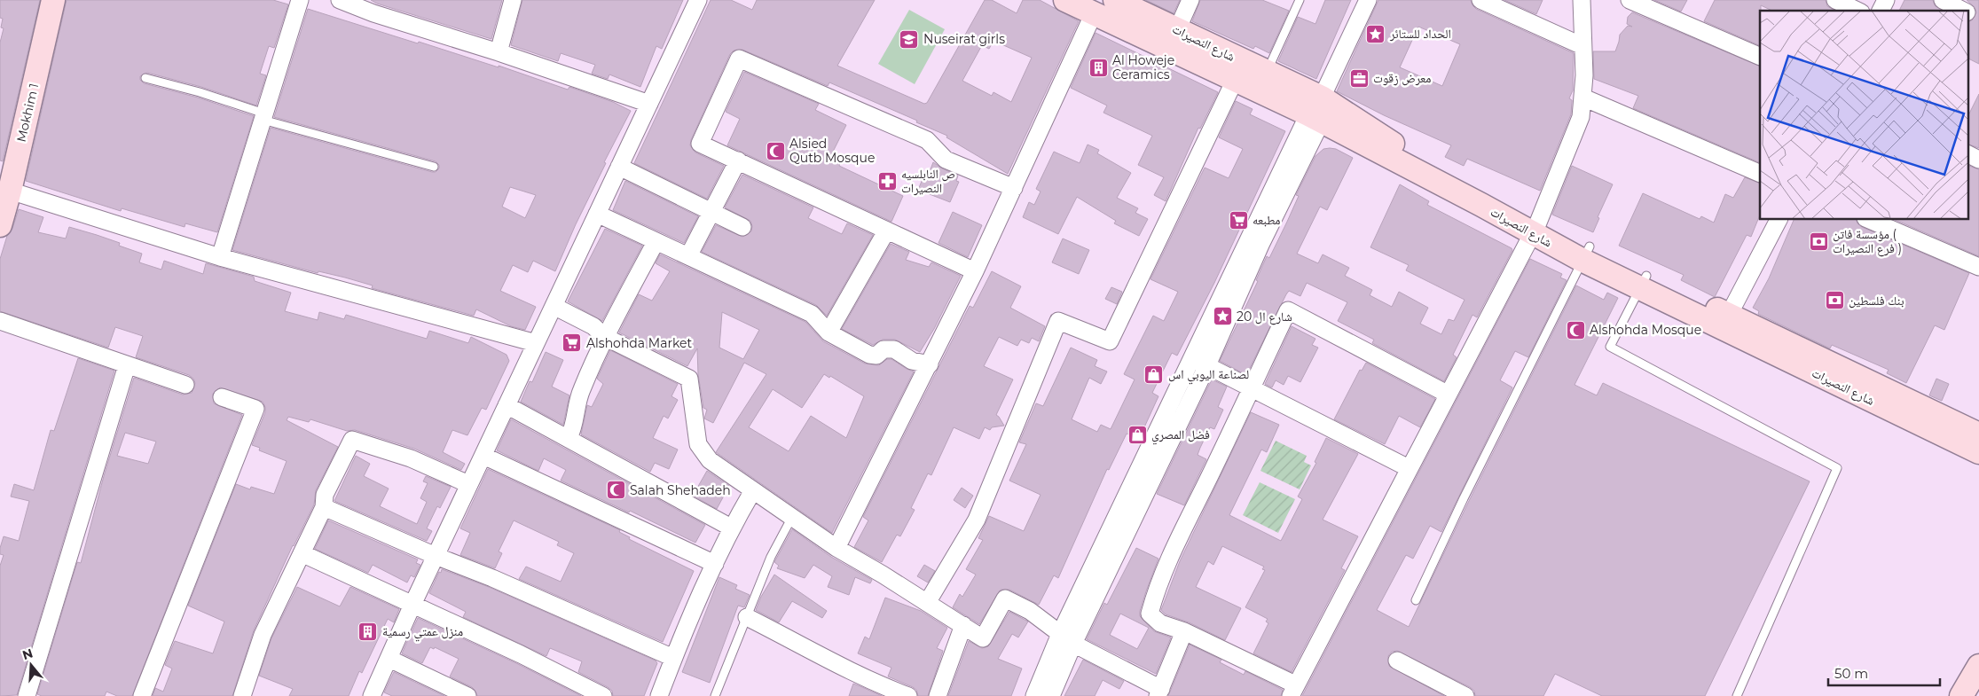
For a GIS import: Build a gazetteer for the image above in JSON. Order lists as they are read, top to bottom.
{
  "streets": {
    "main road": ["شارع النصيرات", "Mokhim 1"]
  },
  "places": {
    "place": ["الحداد للستائر", "شارع ال 20"],
    "school or university": ["Nuseirat girls"],
    "building": ["Al Howeje Ceramics", "منزل عمتي رسمية"],
    "office": ["معرض زقوت"],
    "mosque": ["Alsied Qutb Mosque", "Alshohda Mosque", "Salah Shehadeh"],
    "pharmacy": ["ص النابلسيه النصيرات"],
    "supermarket": ["مطبعه", "Alshohda Market"],
    "bank": ["مؤسسة فاتن ( فرع النصيرات )", "بنك فلسطين"],
    "shop": ["لصناعة اليوبي اس", "فضل المصري"]
  },
  "scale_bar": "50 m",
  "north": "top"
}
